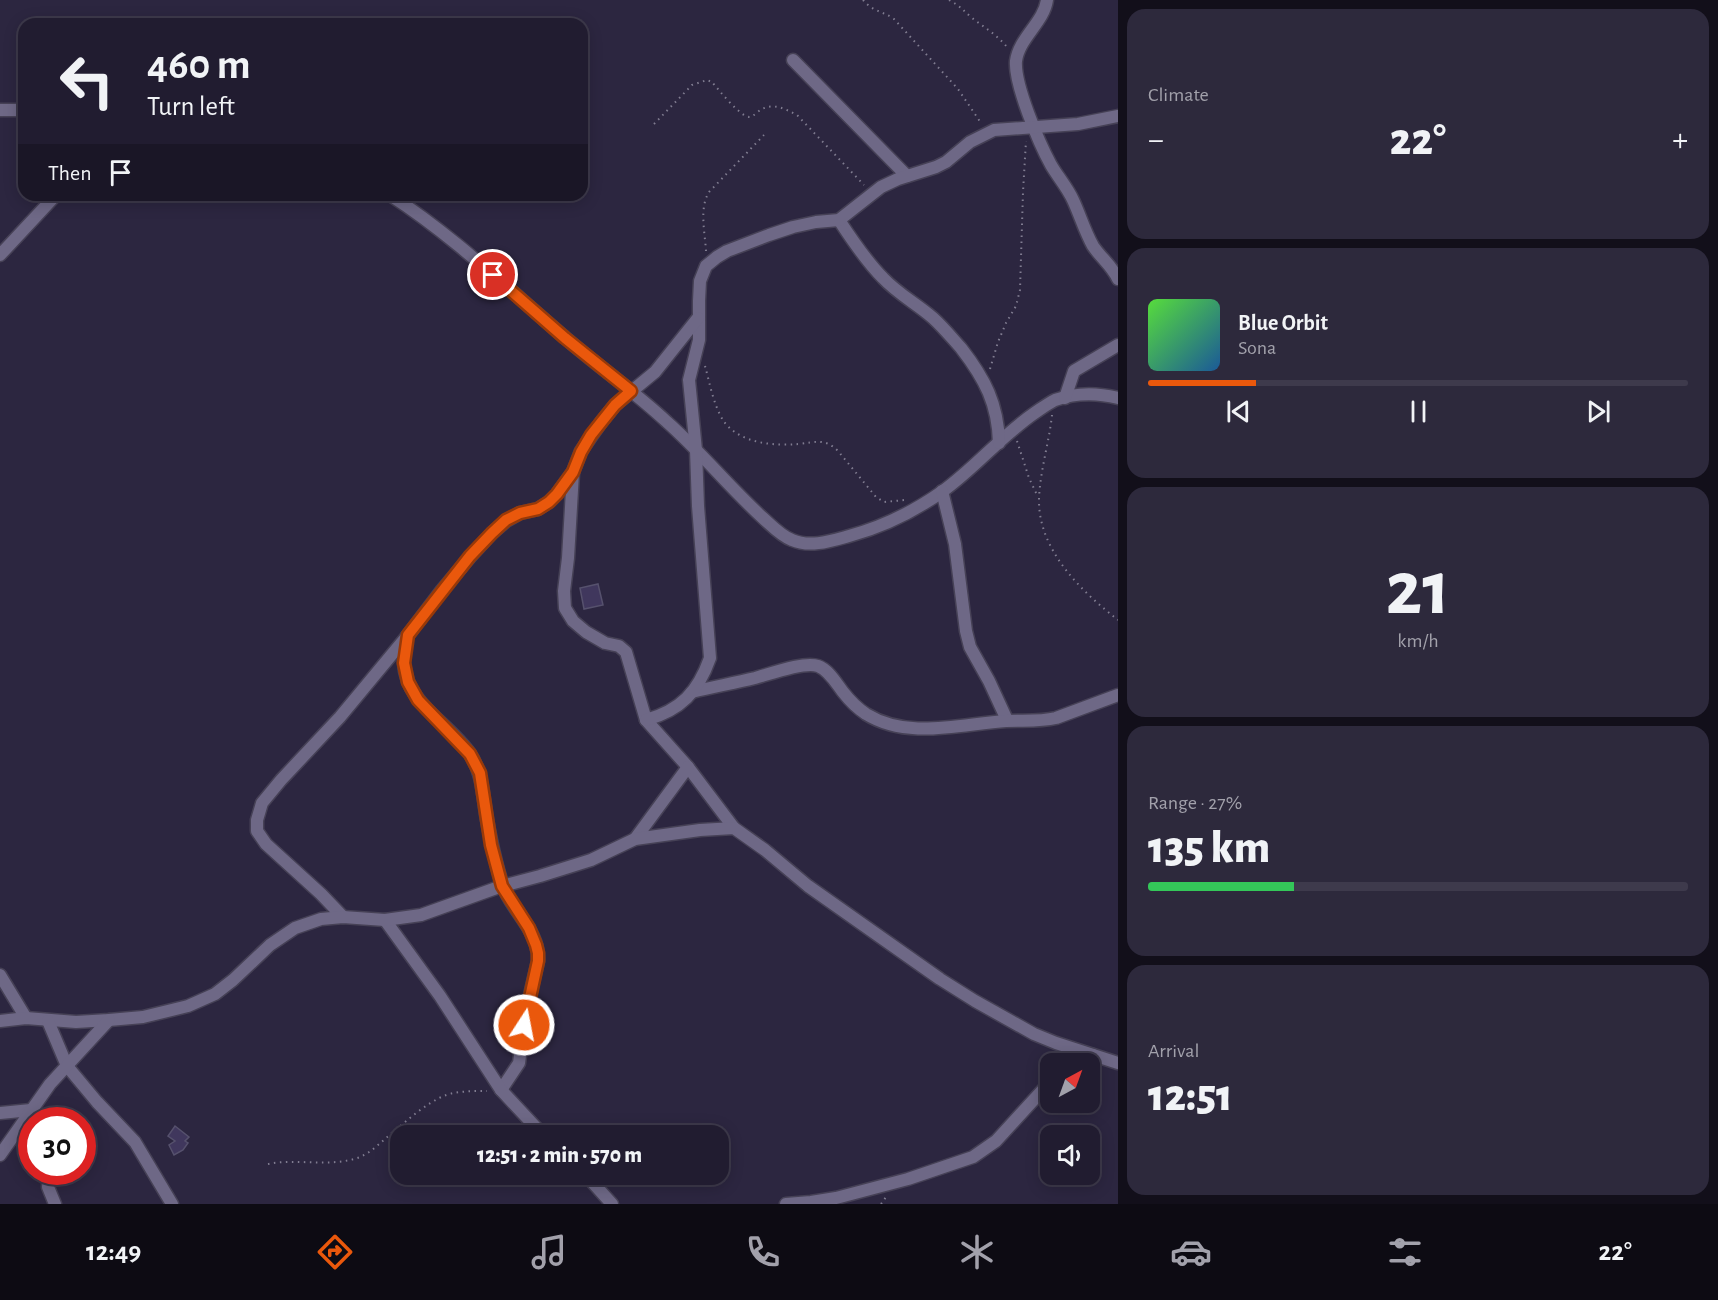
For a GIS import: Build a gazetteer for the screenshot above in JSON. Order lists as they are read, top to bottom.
{
  "north": "top right",
  "page": {
    "tile": [
      "Climate",
      ["21", "km/h"],
      ["Range · 27%", "135 km"],
      ["Arrival", "12:51"]
    ],
    "turn": ["460 m", "Turn left"],
    "heat": ["−", "22°", "+"],
    "then": "Then",
    "song": ["Blue Orbit", "Sona"],
    "limit": "30",
    "trip": "12:51 · 2 min · 570 m",
    "tabs": ["12:49", "22°"]
  }
}
